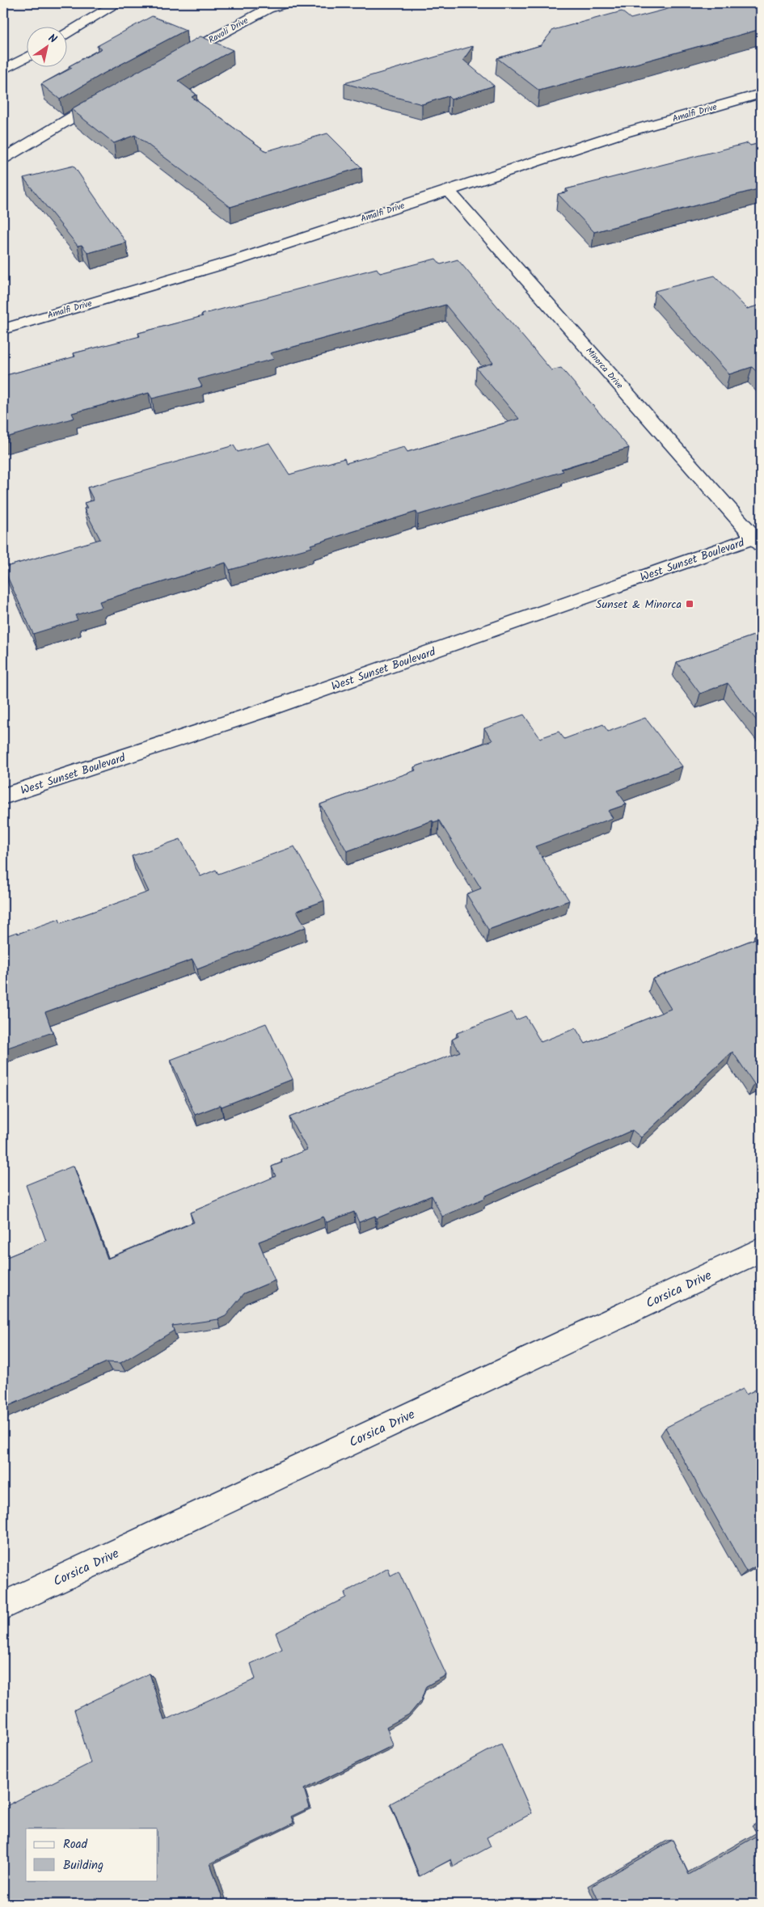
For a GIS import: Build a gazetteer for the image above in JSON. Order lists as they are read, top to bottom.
{
  "streets": {
    "street": [
      "Ravoli Drive",
      "Amalfi Drive",
      "Minorca Drive",
      "West Sunset Boulevard",
      "Corsica Drive"
    ]
  },
  "crossings": [
    ["Amalfi Drive", "Minorca Drive"],
    ["Minorca Drive", "West Sunset Boulevard"]
  ],
  "places": {
    "transit": ["Sunset & Minorca"]
  },
  "legend": ["Road", "Building"],
  "north": "top right"
}
